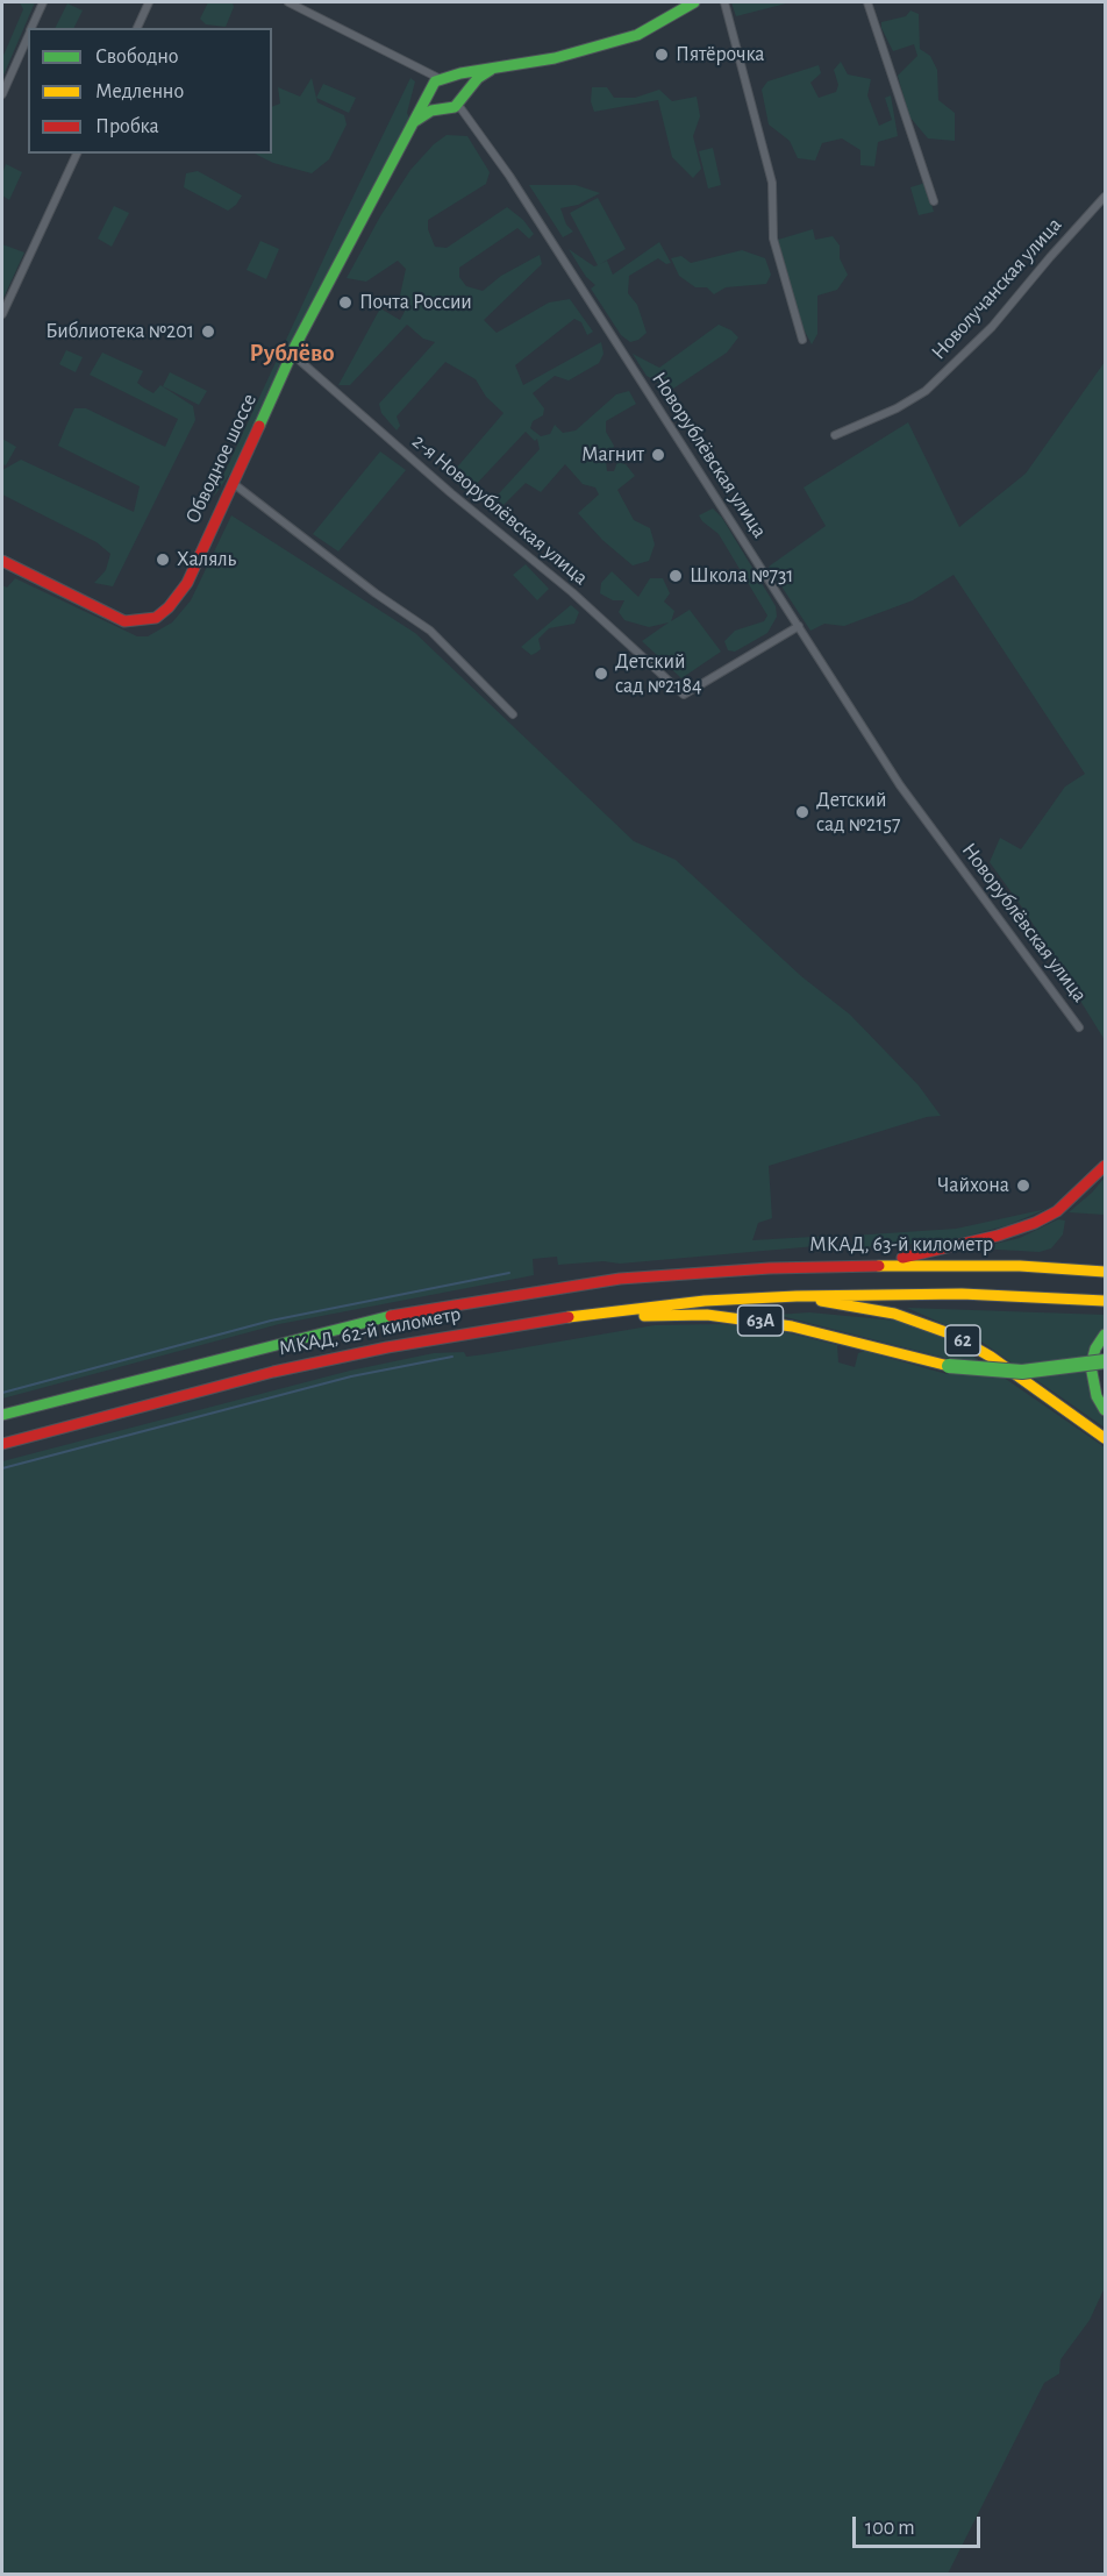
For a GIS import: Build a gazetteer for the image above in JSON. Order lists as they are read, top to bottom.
{
  "streets": {
    "main road": [
      "Обводное шоссе",
      "МКАД, 63-й километр",
      "63A",
      "МКАД, 62-й километр",
      "62"
    ],
    "street": ["Новолучанская улица", "Новорублёвская улица", "2-я Новорублёвская улица"]
  },
  "crossings": [
    ["Новорублёвская улица", "2-я Новорублёвская улица"],
    ["Обводное шоссе", "2-я Новорублёвская улица"],
    ["МКАД, 63-й километр", "МКАД, 62-й километр"],
    ["63A", "МКАД, 62-й километр"],
    ["МКАД, 62-й километр", "62"]
  ],
  "districts": ["Рублёво"],
  "places": [
    "Пятёрочка",
    "Почта России",
    "Библиотека №201",
    "Магнит",
    "Халяль",
    "Школа №731",
    "Детский сад №2184",
    "Детский сад №2157",
    "Чайхона"
  ],
  "legend": ["Свободно", "Медленно", "Пробка"],
  "scale_bar": "100 m"
}
